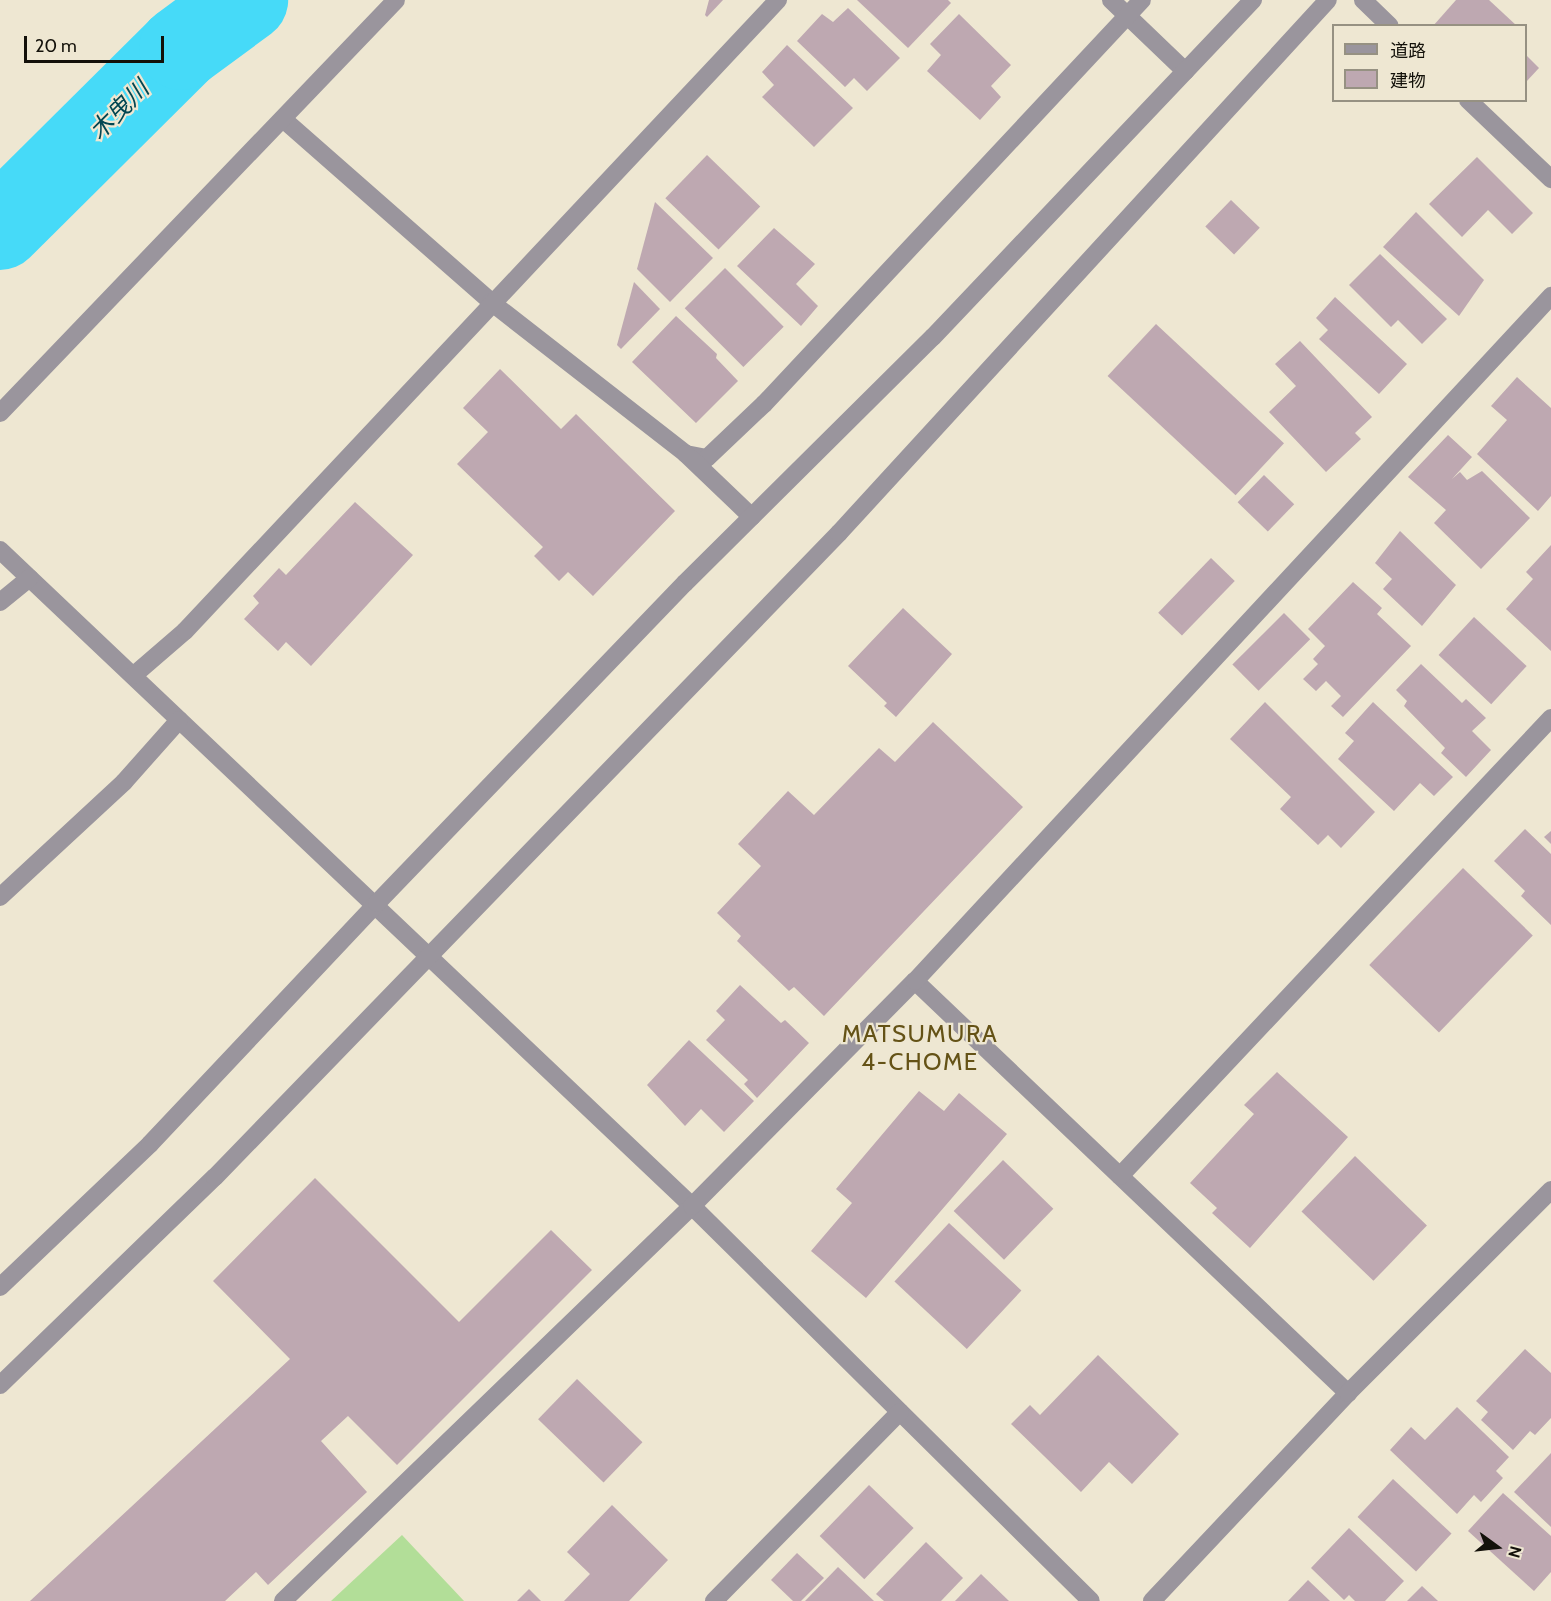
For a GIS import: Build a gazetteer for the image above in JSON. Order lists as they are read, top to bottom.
{
  "districts": ["MATSUMURA 4-CHOME"],
  "water": ["木曳川"],
  "legend": ["道路", "建物"],
  "scale_bar": "20 m",
  "north": "right"
}
